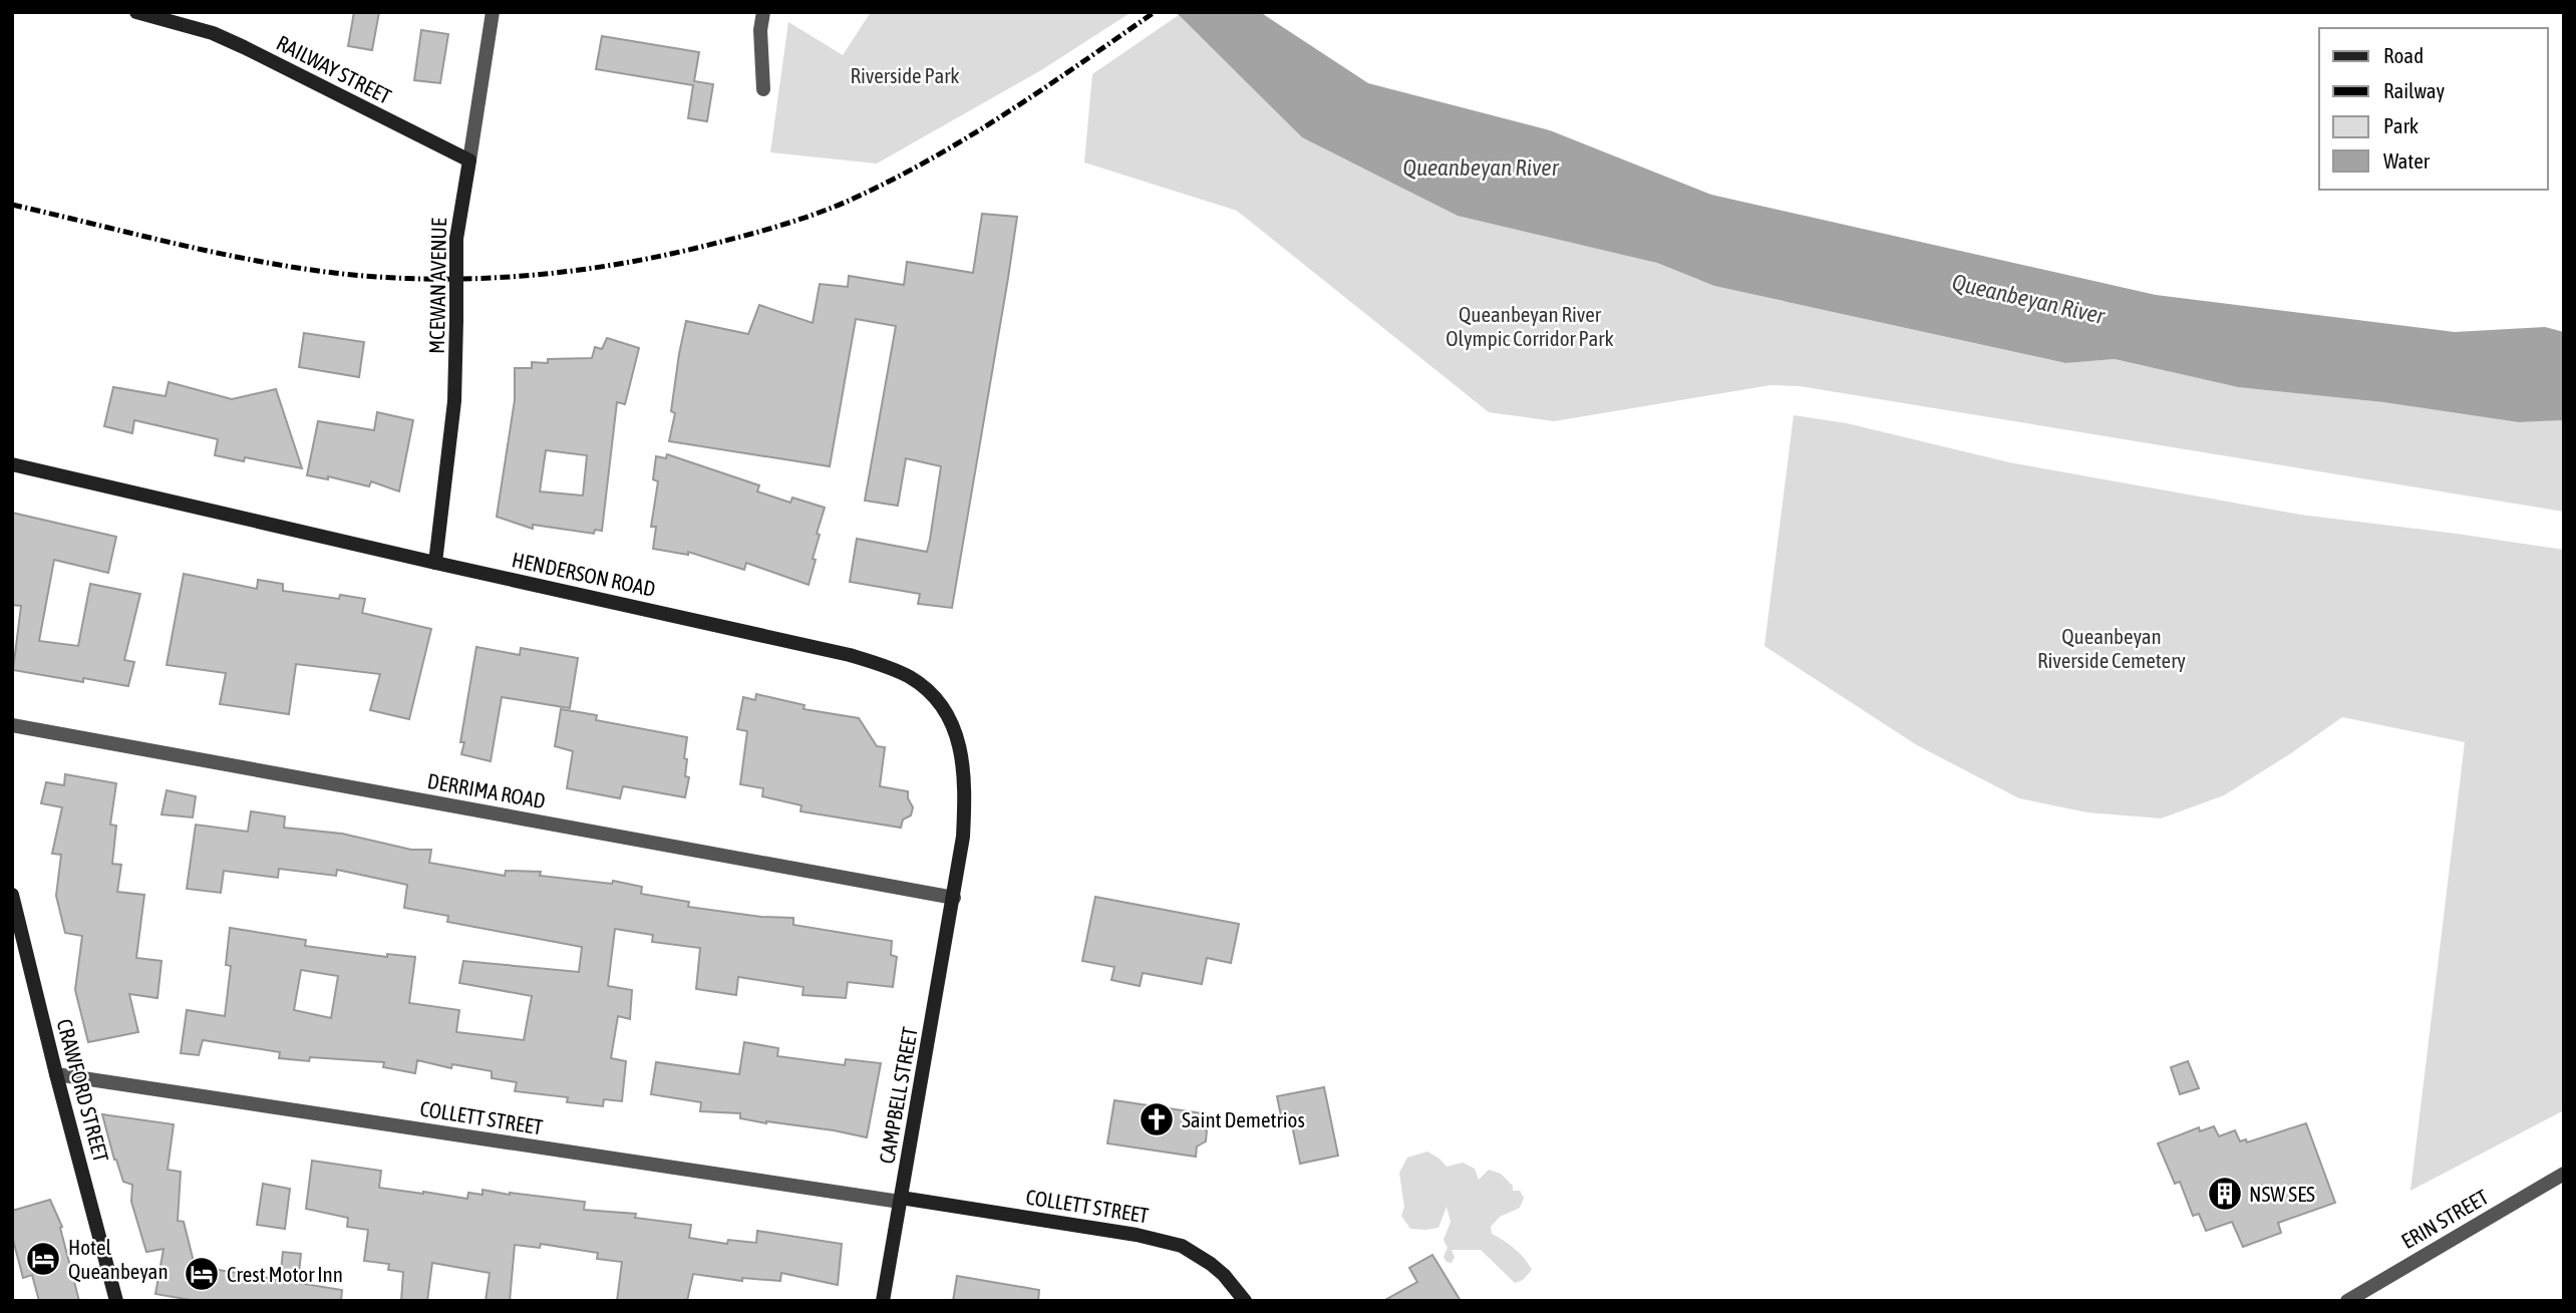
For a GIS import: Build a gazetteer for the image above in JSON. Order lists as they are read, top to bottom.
{
  "streets": {
    "street": [
      "RAILWAY STREET",
      "MCEWAN AVENUE",
      "HENDERSON ROAD",
      "DERRIMA ROAD",
      "CRAWFORD STREET",
      "CAMPBELL STREET",
      "COLLETT STREET",
      "ERIN STREET"
    ]
  },
  "crossings": [
    ["RAILWAY STREET", "MCEWAN AVENUE"],
    ["MCEWAN AVENUE", "HENDERSON ROAD"],
    ["HENDERSON ROAD", "DERRIMA ROAD"],
    ["HENDERSON ROAD", "CAMPBELL STREET"],
    ["DERRIMA ROAD", "CAMPBELL STREET"],
    ["CRAWFORD STREET", "COLLETT STREET"],
    ["CAMPBELL STREET", "COLLETT STREET"]
  ],
  "water": ["Queanbeyan River"],
  "parks": ["Riverside Park", "Queanbeyan River Olympic Corridor Park", "Queanbeyan Riverside Cemetery"],
  "places": {
    "church": ["Saint Demetrios"],
    "building": ["NSW SES"],
    "hotel": ["Hotel Queanbeyan", "Crest Motor Inn"]
  },
  "legend": [
    "Road",
    "Railway",
    "Park",
    "Water"
  ]
}
